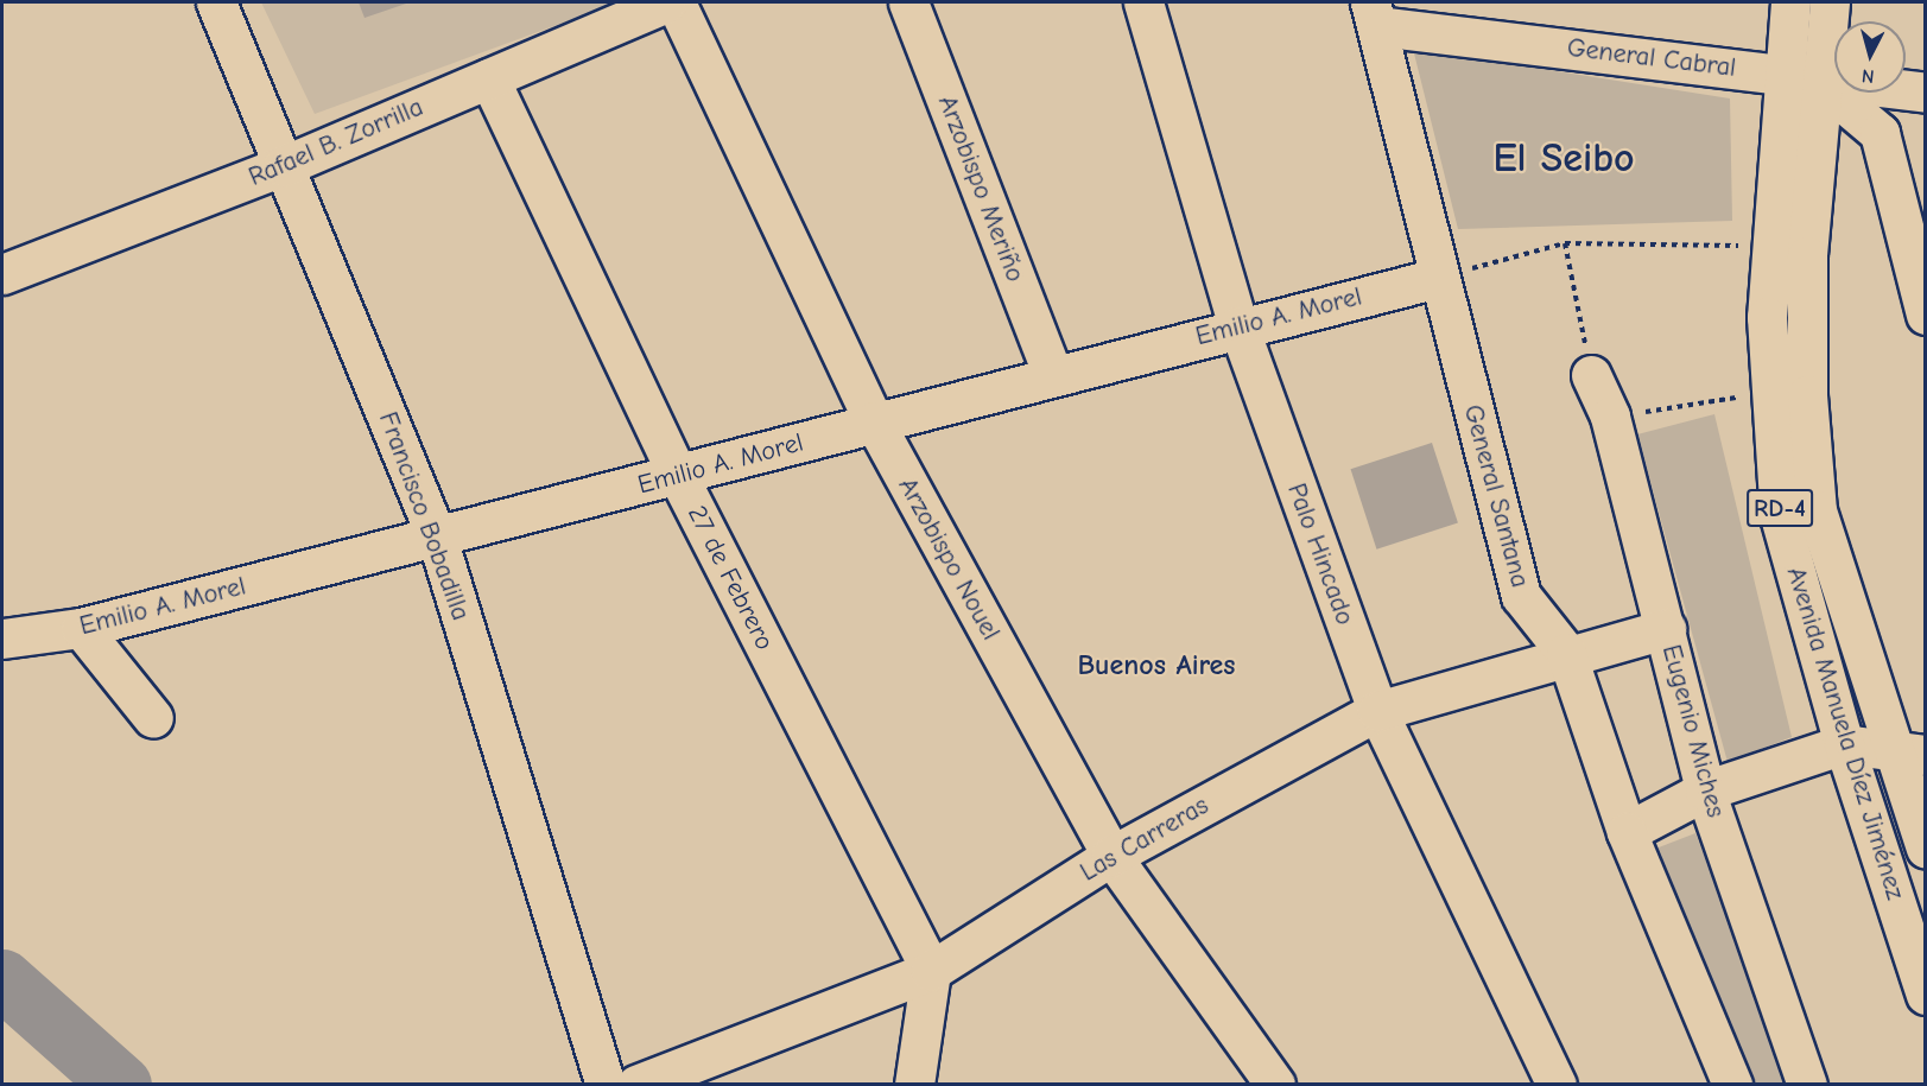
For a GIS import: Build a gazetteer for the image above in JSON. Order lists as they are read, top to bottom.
{
  "streets": {
    "street": [
      "General Cabral",
      "Rafael B. Zorrilla",
      "Arzobispo Meriño",
      "Emilio A. Morel",
      "General Santana",
      "RD-4",
      "Francisco Bobadilla",
      "Palo Hincado",
      "Arzobispo Nouel",
      "27 de Febrero",
      "Eugenio Miches",
      "Avenida Manuela Díez Jiménez",
      "Las Carreras"
    ]
  },
  "crossings": [
    ["General Cabral", "General Santana"],
    ["General Cabral", "Avenida Manuela Díez Jiménez"],
    ["Rafael B. Zorrilla", "Francisco Bobadilla"],
    ["Rafael B. Zorrilla", "27 de Febrero"],
    ["Arzobispo Meriño", "Emilio A. Morel"],
    ["Emilio A. Morel", "General Santana"],
    ["Emilio A. Morel", "Francisco Bobadilla"],
    ["Emilio A. Morel", "Palo Hincado"],
    ["Emilio A. Morel", "Arzobispo Nouel"],
    ["Emilio A. Morel", "27 de Febrero"],
    ["General Santana", "Las Carreras"],
    ["Palo Hincado", "Las Carreras"],
    ["Arzobispo Nouel", "Las Carreras"],
    ["27 de Febrero", "Las Carreras"],
    ["Eugenio Miches", "Las Carreras"]
  ],
  "districts": ["El Seibo", "Buenos Aires"],
  "north": "bottom"
}
